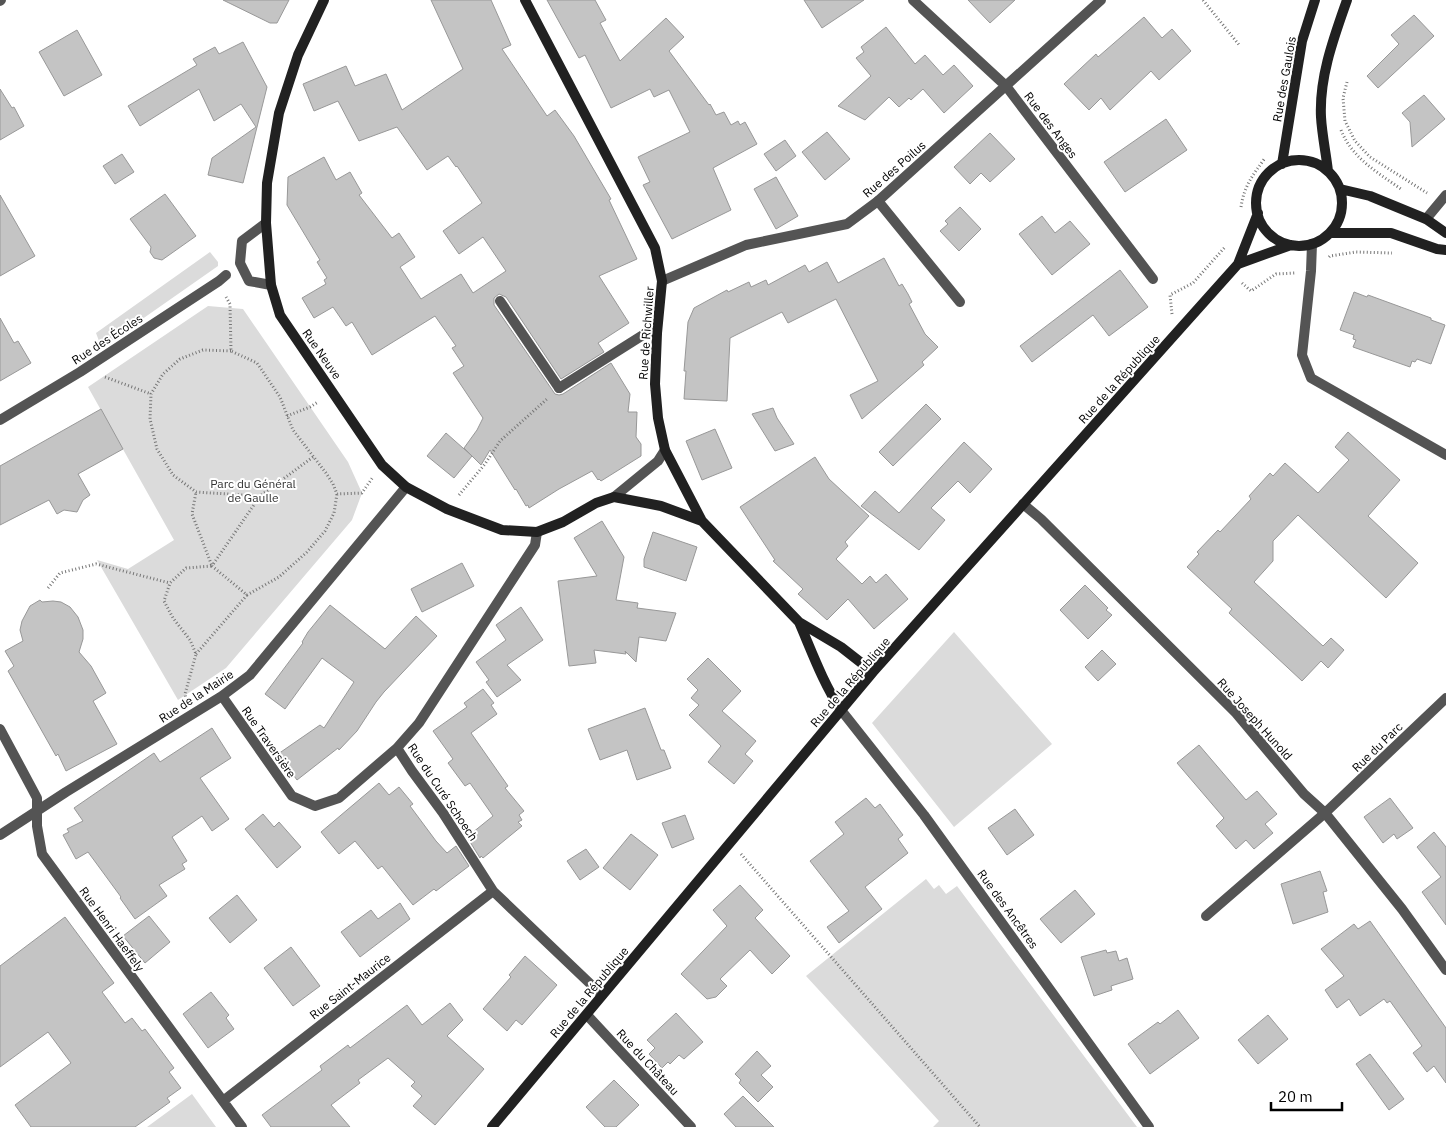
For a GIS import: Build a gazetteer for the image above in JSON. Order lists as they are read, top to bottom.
{
  "streets": {
    "main road": [
      "Rue des Gaulois",
      "Rue de Richwiller",
      "Rue Neuve",
      "Rue de la République"
    ],
    "street": [
      "Rue des Anges",
      "Rue des Poilus",
      "Rue des Écoles",
      "Rue de la Mairie",
      "Rue Joseph Hunold",
      "Rue Traversière",
      "Rue du Parc",
      "Rue du Curé Schoech",
      "Rue des Ancêtres",
      "Rue Henri Haeffely",
      "Rue Saint-Maurice",
      "Rue du Château"
    ]
  },
  "crossings": [
    ["Rue des Gaulois", "Rue de la République"],
    ["Rue des Anges", "Rue des Poilus"],
    ["Rue des Poilus", "Rue de Richwiller"],
    ["Rue de Richwiller", "Rue Neuve"],
    ["Rue de Richwiller", "Rue de la République"],
    ["Rue de Richwiller", "Rue des Ancêtres"],
    ["Rue Neuve", "Rue de la Mairie"],
    ["Rue Neuve", "Rue du Curé Schoech"],
    ["Rue de la République", "Rue Joseph Hunold"],
    ["Rue de la République", "Rue du Curé Schoech"],
    ["Rue de la République", "Rue des Ancêtres"],
    ["Rue de la République", "Rue du Château"],
    ["Rue de la Mairie", "Rue Traversière"],
    ["Rue de la Mairie", "Rue Henri Haeffely"],
    ["Rue Joseph Hunold", "Rue du Parc"],
    ["Rue Traversière", "Rue du Curé Schoech"],
    ["Rue du Curé Schoech", "Rue Saint-Maurice"],
    ["Rue Henri Haeffely", "Rue Saint-Maurice"]
  ],
  "parks": ["Parc du Général de Gaulle"],
  "scale_bar": "20 m"
}
